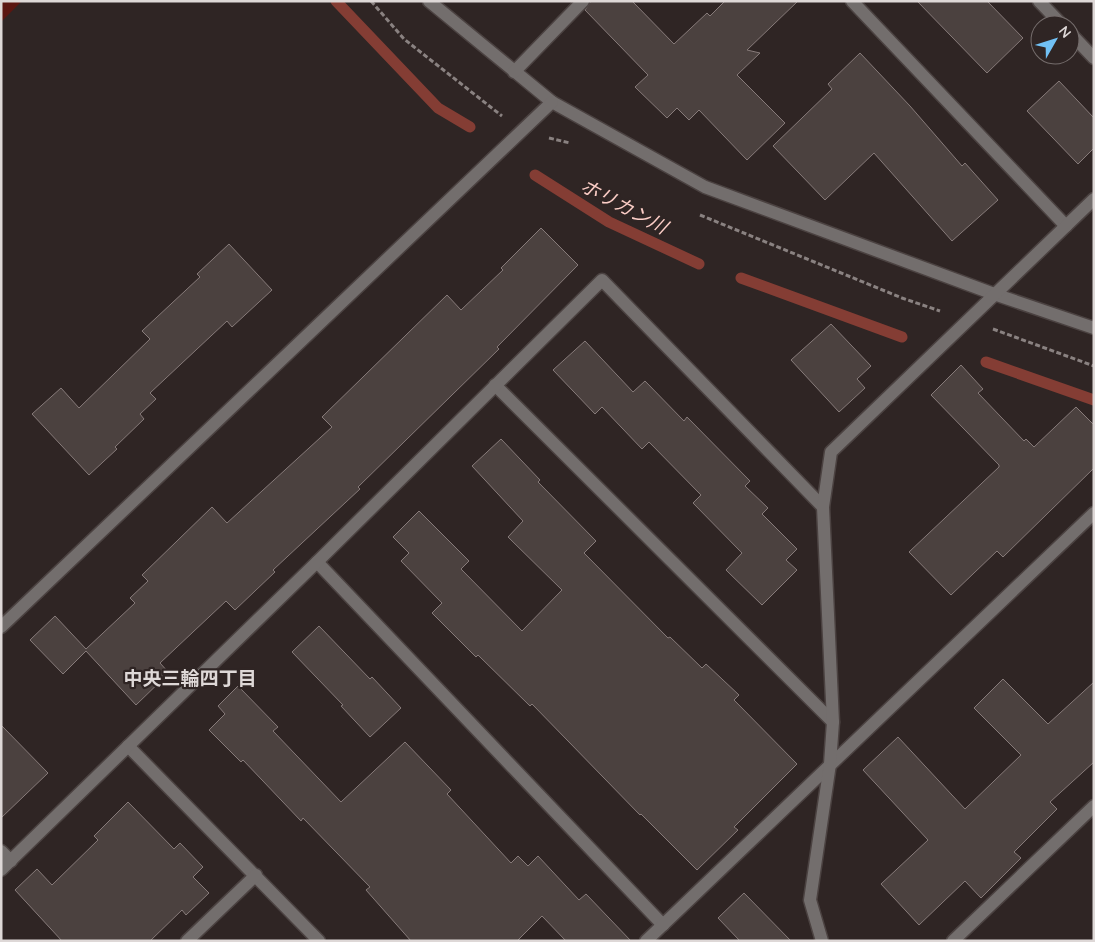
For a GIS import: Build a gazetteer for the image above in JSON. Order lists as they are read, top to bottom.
{
  "districts": ["中央三輪四丁目"],
  "water": ["ホリカン川"],
  "north": "top right"
}
